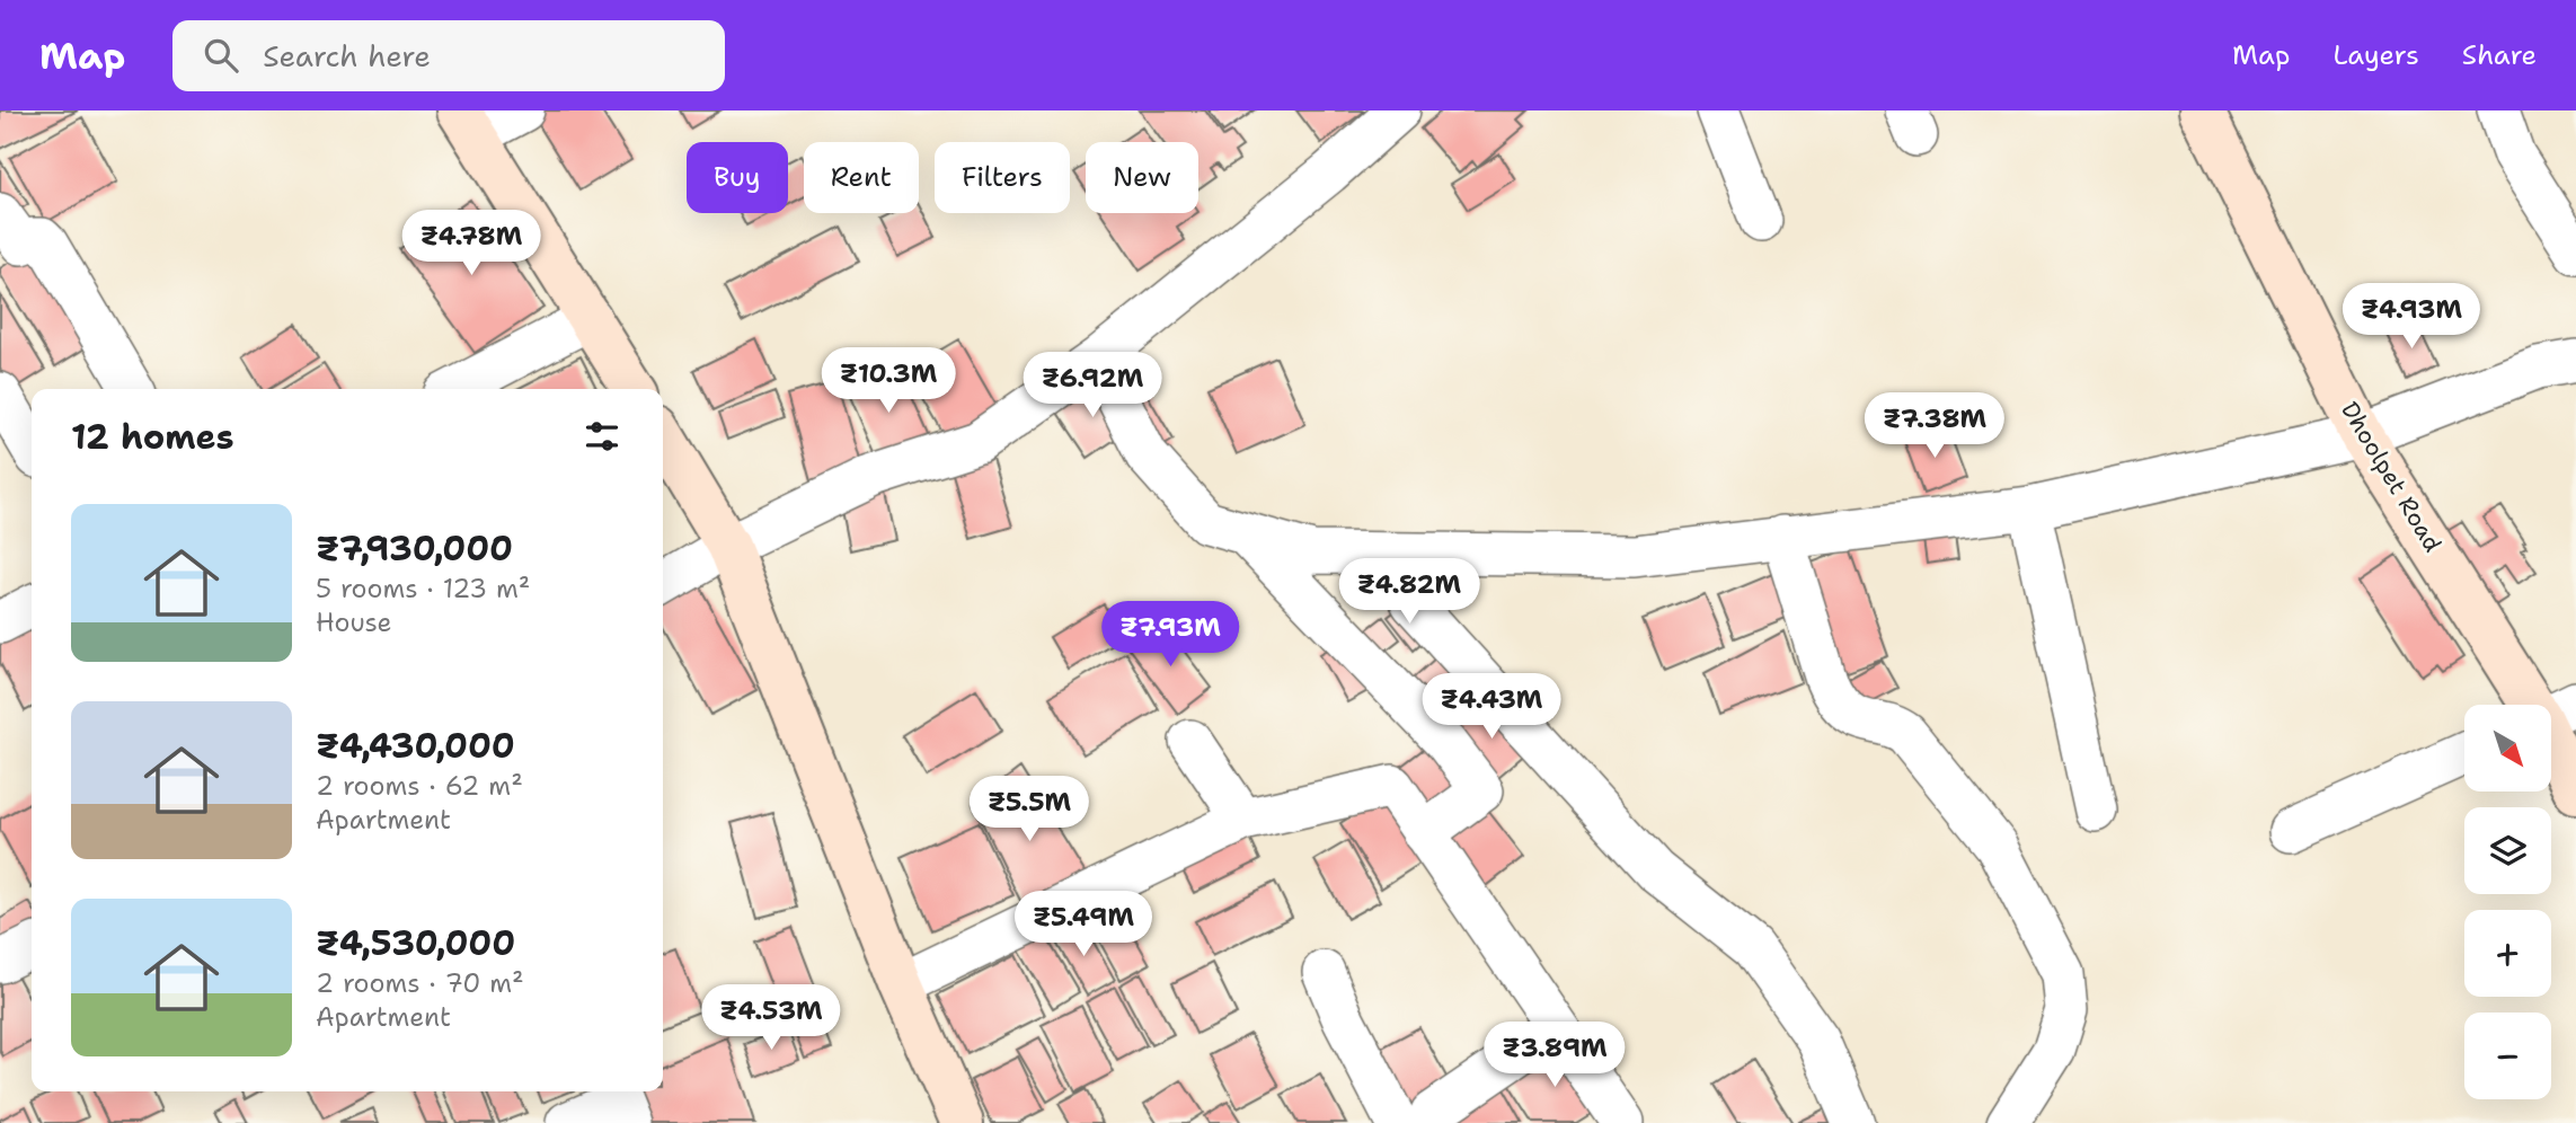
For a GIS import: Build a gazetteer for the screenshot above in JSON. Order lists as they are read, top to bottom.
{
  "streets": {
    "street": ["Dhoolpet Road"]
  },
  "north": "bottom right",
  "page": {
    "header": "Map",
    "search": "Search here",
    "nav": ["Map", "Layers", "Share"],
    "chip": [
      "Buy",
      "Rent",
      "Filters",
      "New"
    ],
    "price": [
      "₹4.78M",
      "₹4.93M",
      "₹10.3M",
      "₹6.92M",
      "₹7.38M",
      "₹4.82M",
      "₹7.93M",
      "₹4.43M",
      "₹5.5M",
      "₹5.49M",
      "₹4.53M",
      "₹3.89M"
    ],
    "heading": "12 homes",
    "list": [
      {
        "name": "₹7,930,000",
        "note": "5 rooms · 123 m² · House"
      },
      {
        "name": "₹4,430,000",
        "note": "2 rooms · 62 m² · Apartment"
      },
      {
        "name": "₹4,530,000",
        "note": "2 rooms · 70 m² · Apartment"
      }
    ],
    "map_buttons": ["+", "−"]
  }
}
